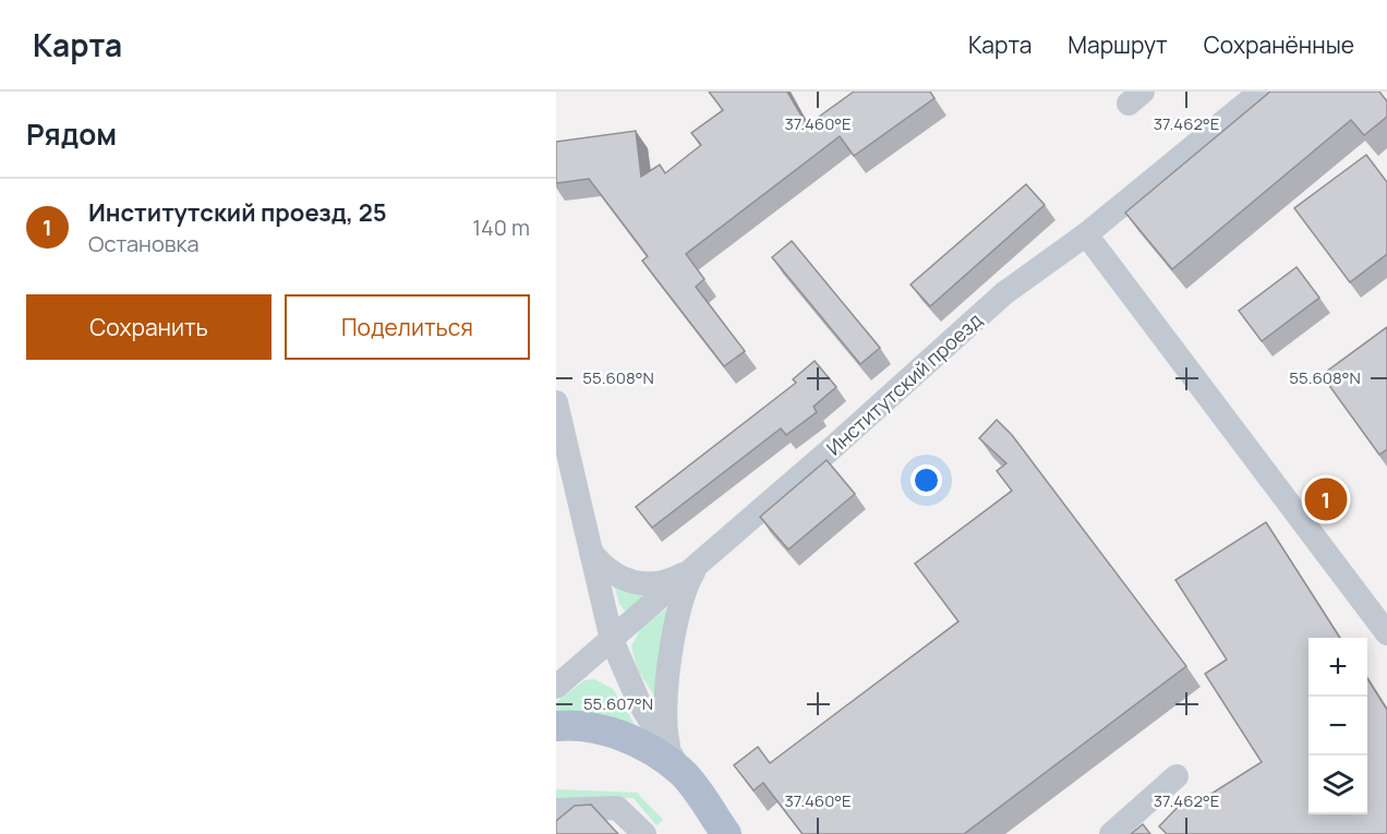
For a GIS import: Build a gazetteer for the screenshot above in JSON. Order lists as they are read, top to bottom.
{
  "streets": {
    "street": ["Институтский проезд"]
  },
  "page": {
    "header": "Карта",
    "nav": ["Карта", "Маршрут", "Сохранённые"],
    "heading": "Рядом",
    "list": [
      {
        "mark": "1",
        "name": "Институтский проезд, 25",
        "note": "Остановка",
        "value": "140 m"
      }
    ],
    "buttons": ["Сохранить", "Поделиться"],
    "pins": "1",
    "map_buttons": ["+", "−"]
  },
  "coordinates": [
    "37.460°E",
    "37.462°E",
    "55.608°N",
    "55.607°N"
  ]
}
